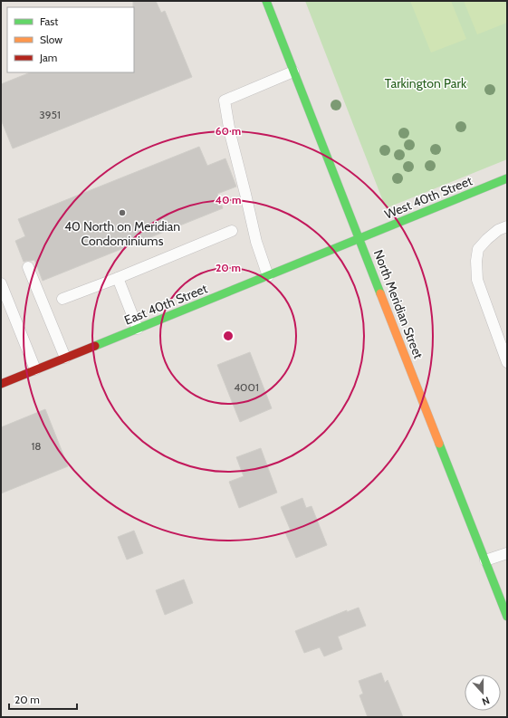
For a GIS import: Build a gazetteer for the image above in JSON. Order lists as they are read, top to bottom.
{
  "streets": {
    "main road": ["West 40th Street", "East 40th Street", "North Meridian Street"]
  },
  "crossings": [
    ["West 40th Street", "East 40th Street"],
    ["West 40th Street", "North Meridian Street"],
    ["East 40th Street", "North Meridian Street"]
  ],
  "parks": ["Tarkington Park"],
  "places": ["40 North on Meridian Condominiums"],
  "house_numbers": ["3951", "4001", "18"],
  "legend": ["Fast", "Slow", "Jam"],
  "scale_bar": "20 m",
  "north": "bottom",
  "rings": ["60 m", "40 m", "20 m"]
}
